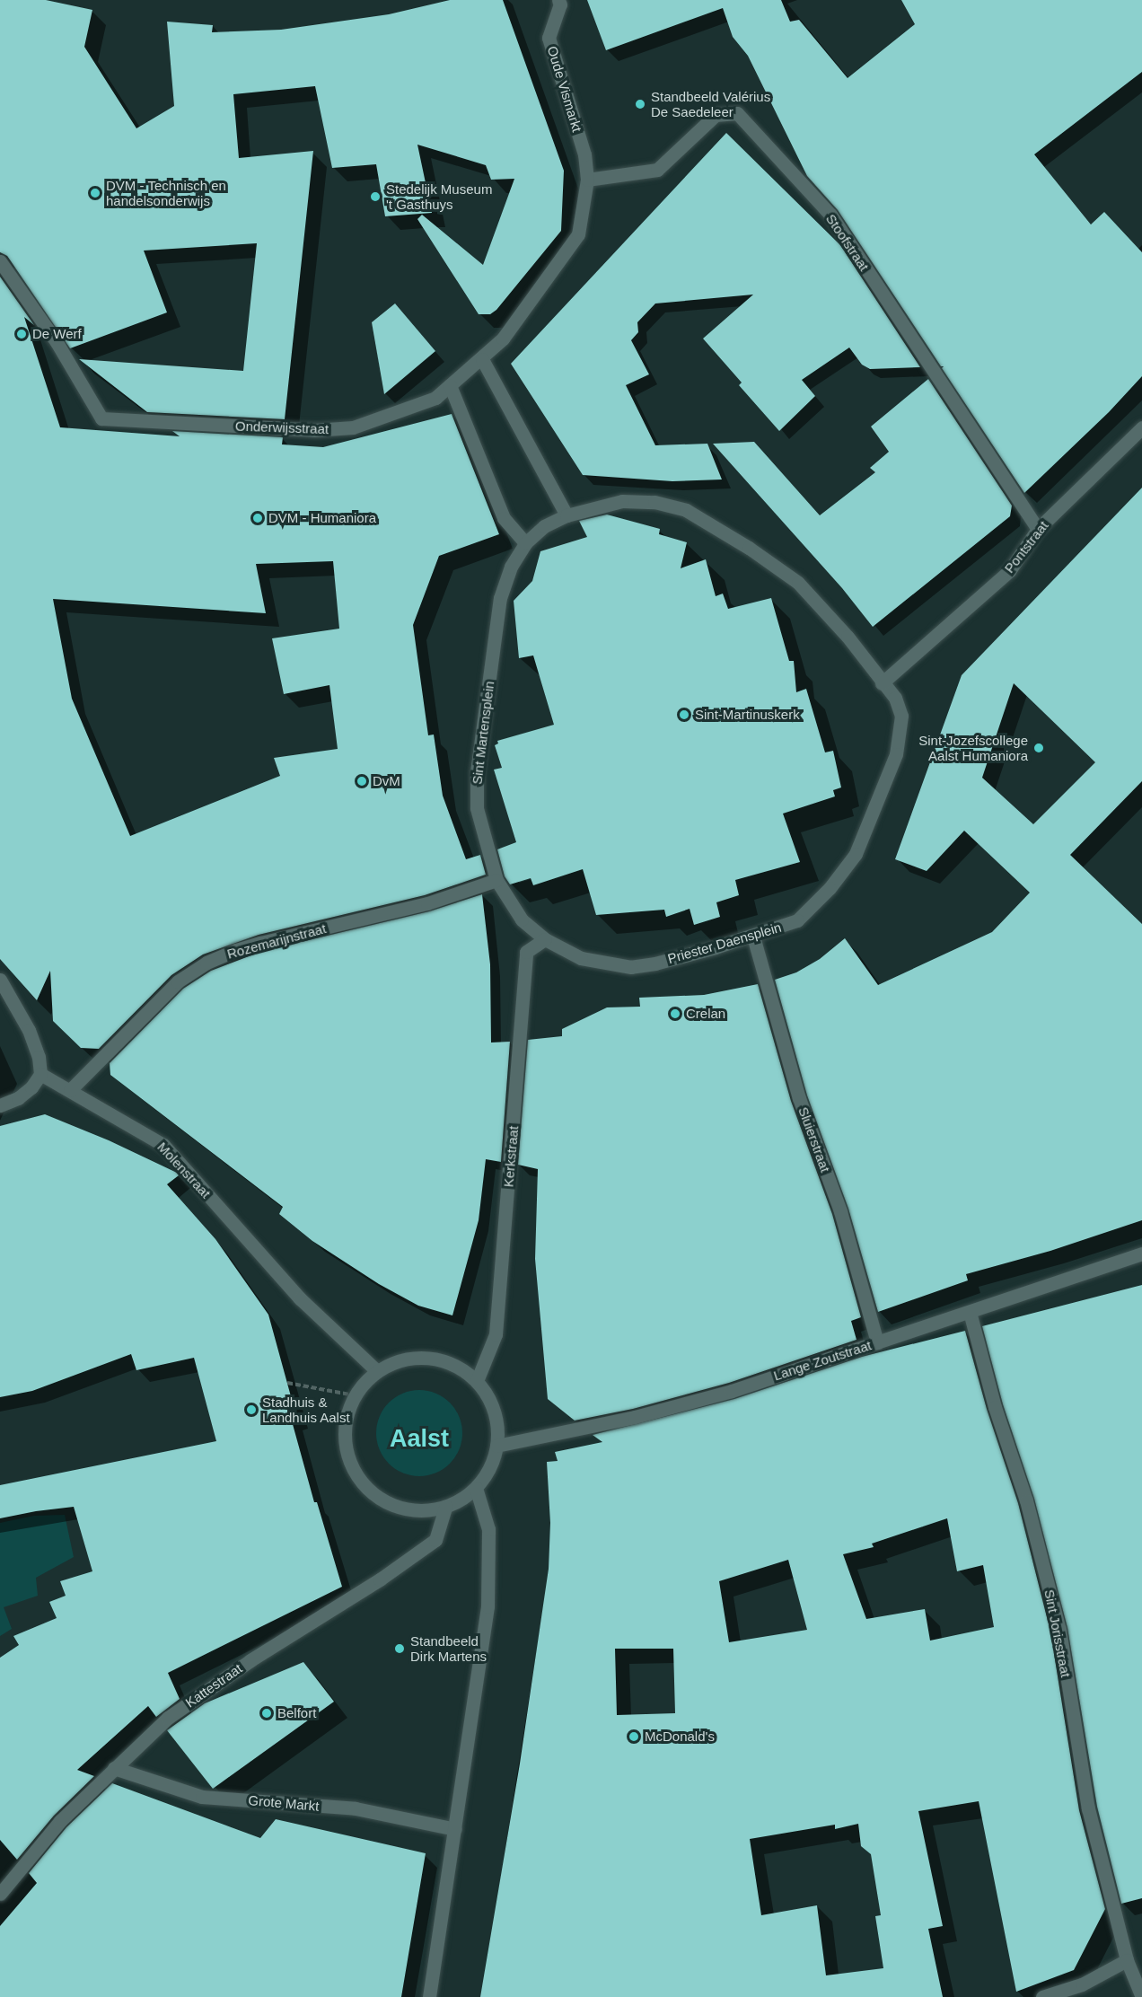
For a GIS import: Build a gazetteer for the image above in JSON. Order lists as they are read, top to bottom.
{
  "streets": {
    "street": [
      "Oude Vismarkt",
      "Stoofstraat",
      "Onderwijsstraat",
      "Pontstraat",
      "Sint Martensplein",
      "Rozemarijnstraat",
      "Priester Daensplein",
      "Sluierstraat",
      "Kerkstraat",
      "Molenstraat",
      "Lange Zoutstraat",
      "Sint Jorisstraat",
      "Kattestraat",
      "Grote Markt"
    ]
  },
  "crossings": [
    ["Oude Vismarkt", "Stoofstraat"],
    ["Oude Vismarkt", "Onderwijsstraat"],
    ["Stoofstraat", "Onderwijsstraat"],
    ["Stoofstraat", "Pontstraat"],
    ["Pontstraat", "Sint Martensplein"],
    ["Pontstraat", "Priester Daensplein"],
    ["Sint Martensplein", "Rozemarijnstraat"],
    ["Sint Martensplein", "Priester Daensplein"],
    ["Sint Martensplein", "Kerkstraat"],
    ["Rozemarijnstraat", "Molenstraat"],
    ["Priester Daensplein", "Sluierstraat"],
    ["Priester Daensplein", "Kerkstraat"],
    ["Sluierstraat", "Lange Zoutstraat"],
    ["Kerkstraat", "Molenstraat"],
    ["Kerkstraat", "Lange Zoutstraat"],
    ["Kerkstraat", "Kattestraat"],
    ["Molenstraat", "Lange Zoutstraat"],
    ["Molenstraat", "Kattestraat"],
    ["Lange Zoutstraat", "Sint Jorisstraat"],
    ["Lange Zoutstraat", "Kattestraat"],
    ["Kattestraat", "Grote Markt"]
  ],
  "districts": ["Aalst"],
  "places": [
    "Standbeeld Valérius De Saedeleer",
    "DVM - Technisch en handelsonderwijs",
    "Stedelijk Museum 't Gasthuys",
    "De Werf",
    "DVM - Humaniora",
    "Sint-Martinuskerk",
    "Sint-Jozefscollege Aalst Humaniora",
    "DvM",
    "Crelan",
    "Stadhuis & Landhuis Aalst",
    "Standbeeld Dirk Martens",
    "Belfort",
    "McDonald's"
  ]
}
